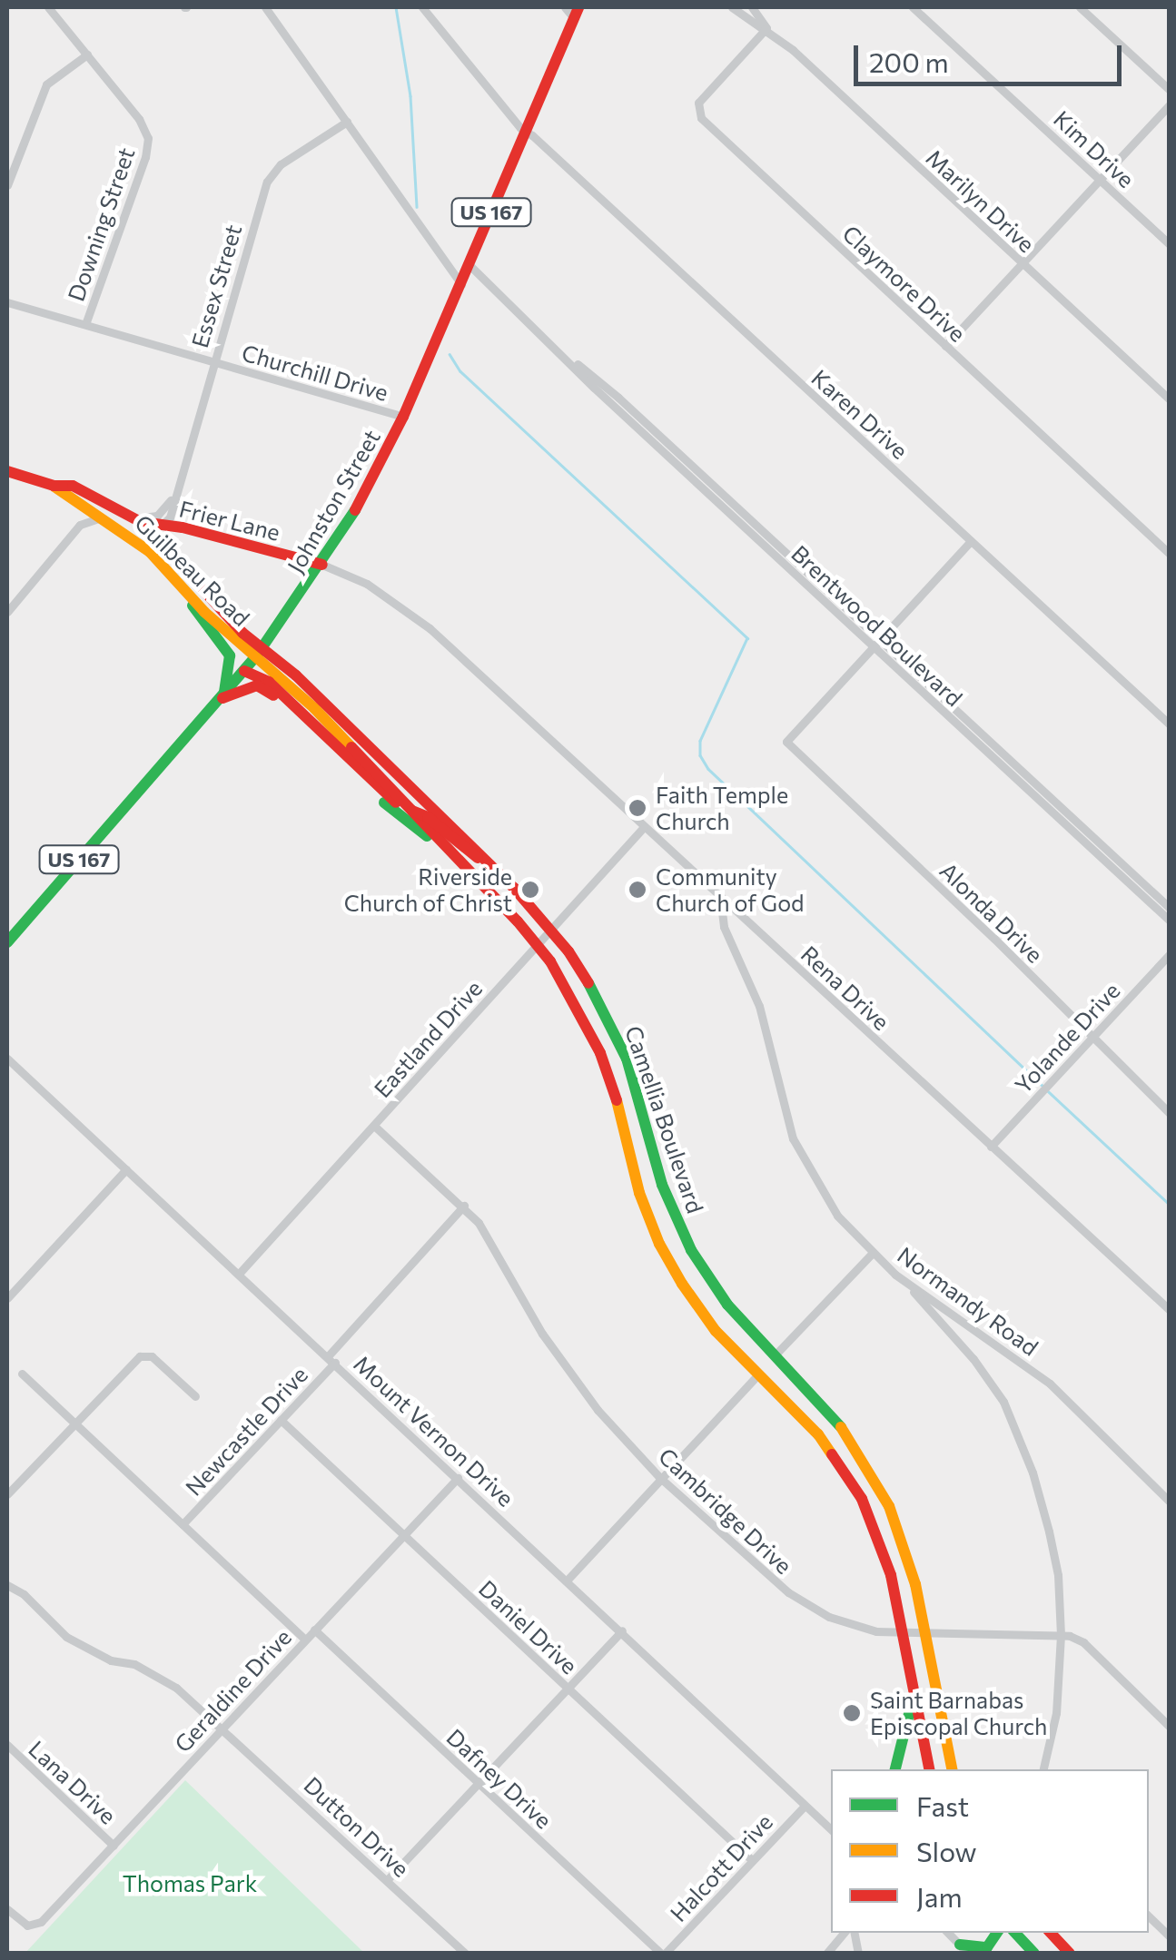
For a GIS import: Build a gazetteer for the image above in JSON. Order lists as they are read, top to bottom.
{
  "streets": {
    "main road": [
      "US 167",
      "Johnston Street",
      "Frier Lane",
      "Guilbeau Road",
      "Camellia Boulevard"
    ],
    "street": [
      "Kim Drive",
      "Marilyn Drive",
      "Downing Street",
      "Claymore Drive",
      "Essex Street",
      "Churchill Drive",
      "Karen Drive",
      "Brentwood Boulevard",
      "Alonda Drive",
      "Rena Drive",
      "Yolande Drive",
      "Eastland Drive",
      "Normandy Road",
      "Newcastle Drive",
      "Mount Vernon Drive",
      "Cambridge Drive",
      "Daniel Drive",
      "Geraldine Drive",
      "Dafney Drive",
      "Lana Drive",
      "Dutton Drive",
      "Halcott Drive"
    ]
  },
  "crossings": [
    ["Marilyn Drive", "Claymore Drive"],
    ["Downing Street", "Churchill Drive"],
    ["Essex Street", "Churchill Drive"],
    ["Essex Street", "Frier Lane"],
    ["Churchill Drive", "Johnston Street"],
    ["Karen Drive", "Johnston Street"],
    ["Johnston Street", "Frier Lane"],
    ["Johnston Street", "Guilbeau Road"],
    ["Johnston Street", "Brentwood Boulevard"],
    ["Johnston Street", "Rena Drive"],
    ["Johnston Street", "Camellia Boulevard"],
    ["Frier Lane", "Guilbeau Road"],
    ["Frier Lane", "Rena Drive"],
    ["Guilbeau Road", "Camellia Boulevard"],
    ["Brentwood Boulevard", "Alonda Drive"],
    ["Alonda Drive", "Yolande Drive"],
    ["Rena Drive", "Yolande Drive"],
    ["Rena Drive", "Eastland Drive"],
    ["Rena Drive", "Normandy Road"],
    ["Eastland Drive", "Camellia Boulevard"],
    ["Eastland Drive", "Mount Vernon Drive"],
    ["Eastland Drive", "Cambridge Drive"],
    ["Camellia Boulevard", "Cambridge Drive"],
    ["Newcastle Drive", "Mount Vernon Drive"],
    ["Newcastle Drive", "Cambridge Drive"],
    ["Newcastle Drive", "Daniel Drive"],
    ["Mount Vernon Drive", "Geraldine Drive"],
    ["Mount Vernon Drive", "Halcott Drive"],
    ["Daniel Drive", "Geraldine Drive"],
    ["Daniel Drive", "Halcott Drive"],
    ["Geraldine Drive", "Dafney Drive"],
    ["Geraldine Drive", "Lana Drive"],
    ["Geraldine Drive", "Dutton Drive"],
    ["Dafney Drive", "Halcott Drive"]
  ],
  "parks": ["Thomas Park"],
  "places": [
    "Faith Temple Church",
    "Riverside Church of Christ",
    "Community Church of God",
    "Saint Barnabas Episcopal Church"
  ],
  "legend": ["Fast", "Slow", "Jam"],
  "scale_bar": "200 m"
}
